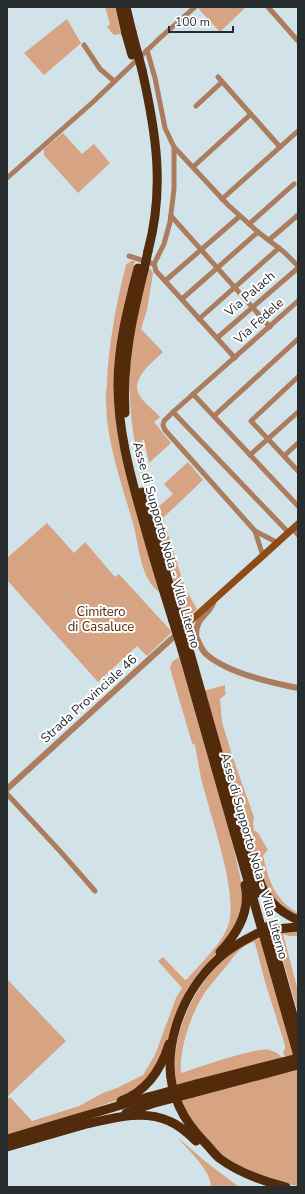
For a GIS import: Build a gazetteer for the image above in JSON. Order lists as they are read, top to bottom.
{
  "streets": {
    "highway": ["Asse di Supporto Nola - Villa Literno"],
    "street": ["Via Palach", "Via Fedele", "Strada Provinciale 46"]
  },
  "parks": ["Cimitero di Casaluce"],
  "scale_bar": "100 m"
}
